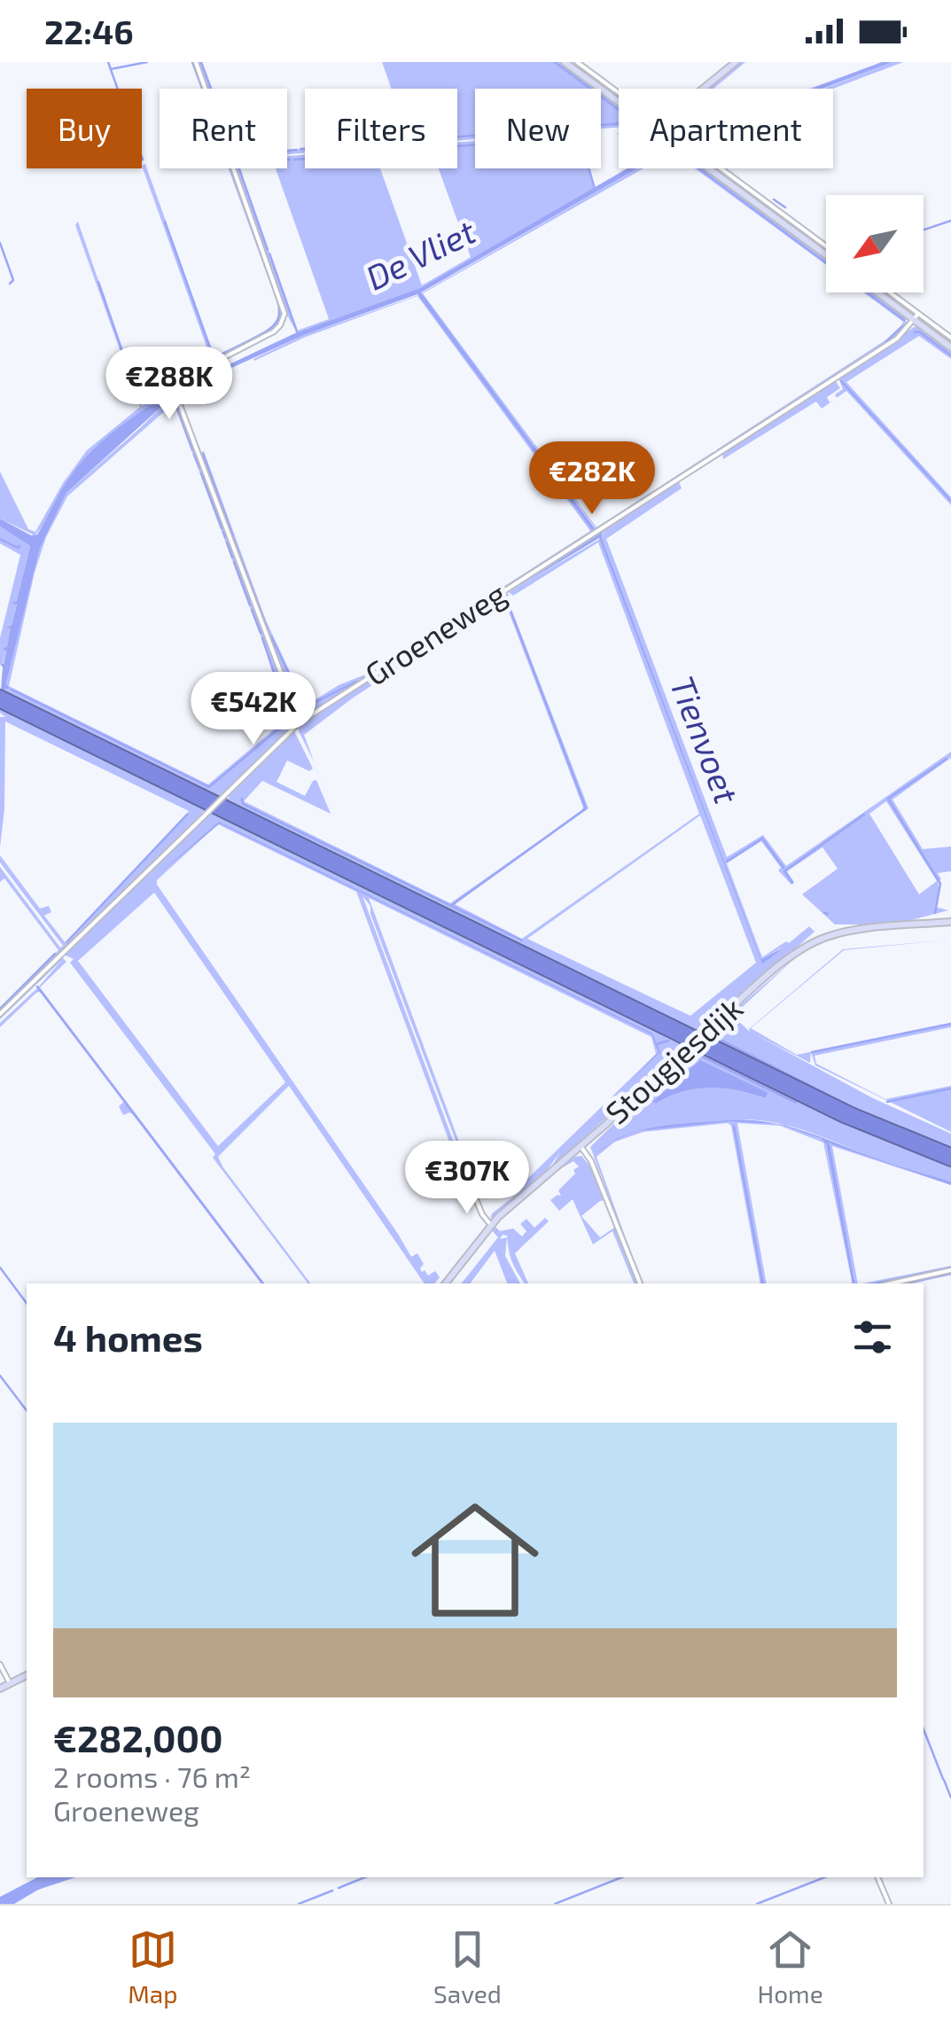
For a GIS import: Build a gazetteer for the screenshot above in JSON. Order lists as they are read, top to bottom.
{
  "streets": {
    "street": ["Groeneweg", "Stougjesdijk"]
  },
  "water": ["De Vliet", "Tienvoet"],
  "north": "bottom left",
  "page": {
    "status": "22:46",
    "chip": [
      "Buy",
      "Rent",
      "Filters",
      "New",
      "Apartment"
    ],
    "price": [
      "€288K",
      "€282K",
      "€542K",
      "€307K"
    ],
    "heading": "4 homes",
    "list": [
      {
        "name": "€282,000",
        "note": "2 rooms · 76 m² · Groeneweg"
      }
    ],
    "tabs": ["Map", "Saved", "Home"]
  }
}
